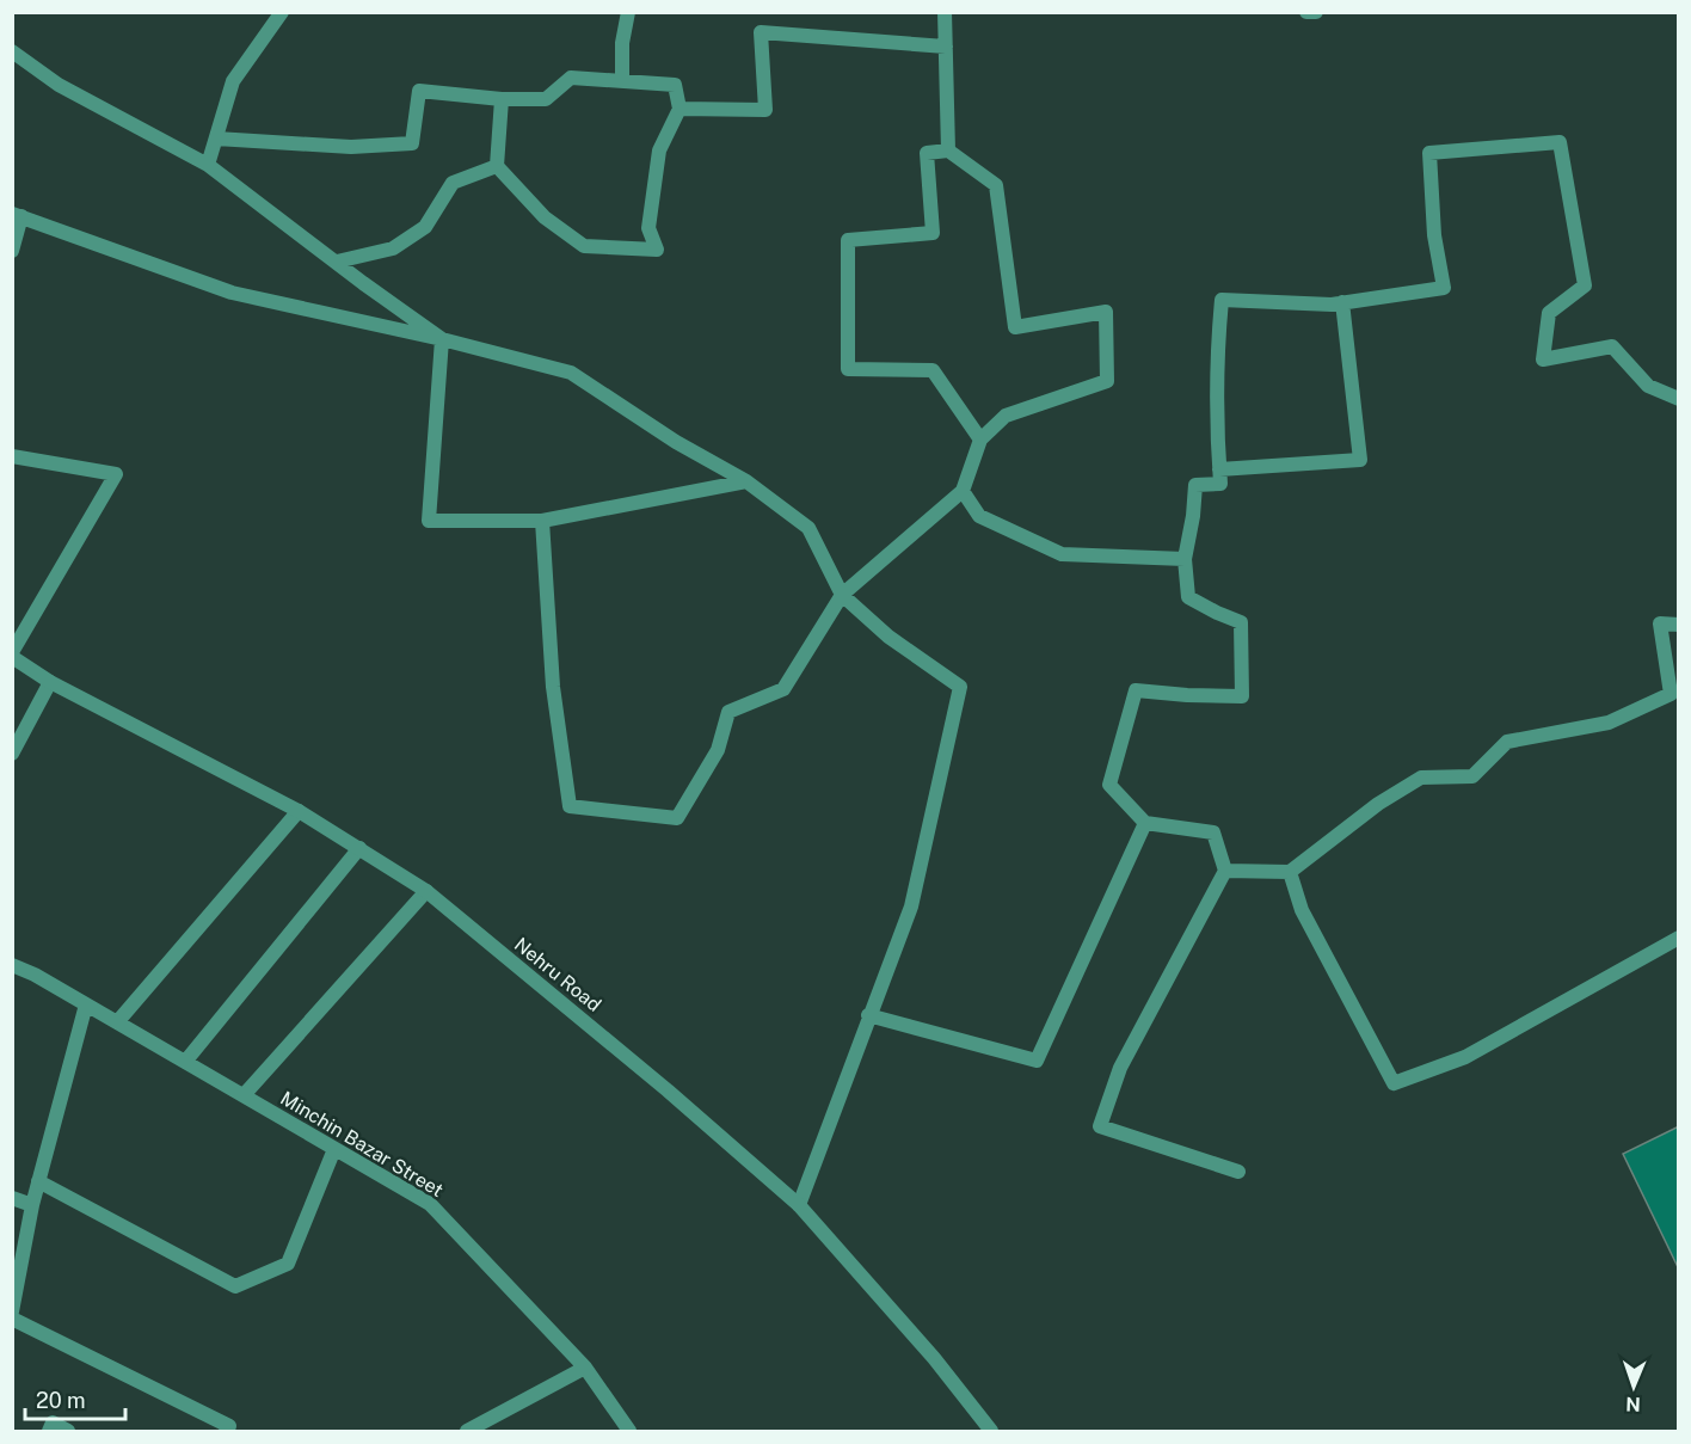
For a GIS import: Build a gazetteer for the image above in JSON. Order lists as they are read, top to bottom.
{
  "streets": {
    "street": ["Nehru Road", "Minchin Bazar Street"]
  },
  "scale_bar": "20 m",
  "north": "bottom"
}
